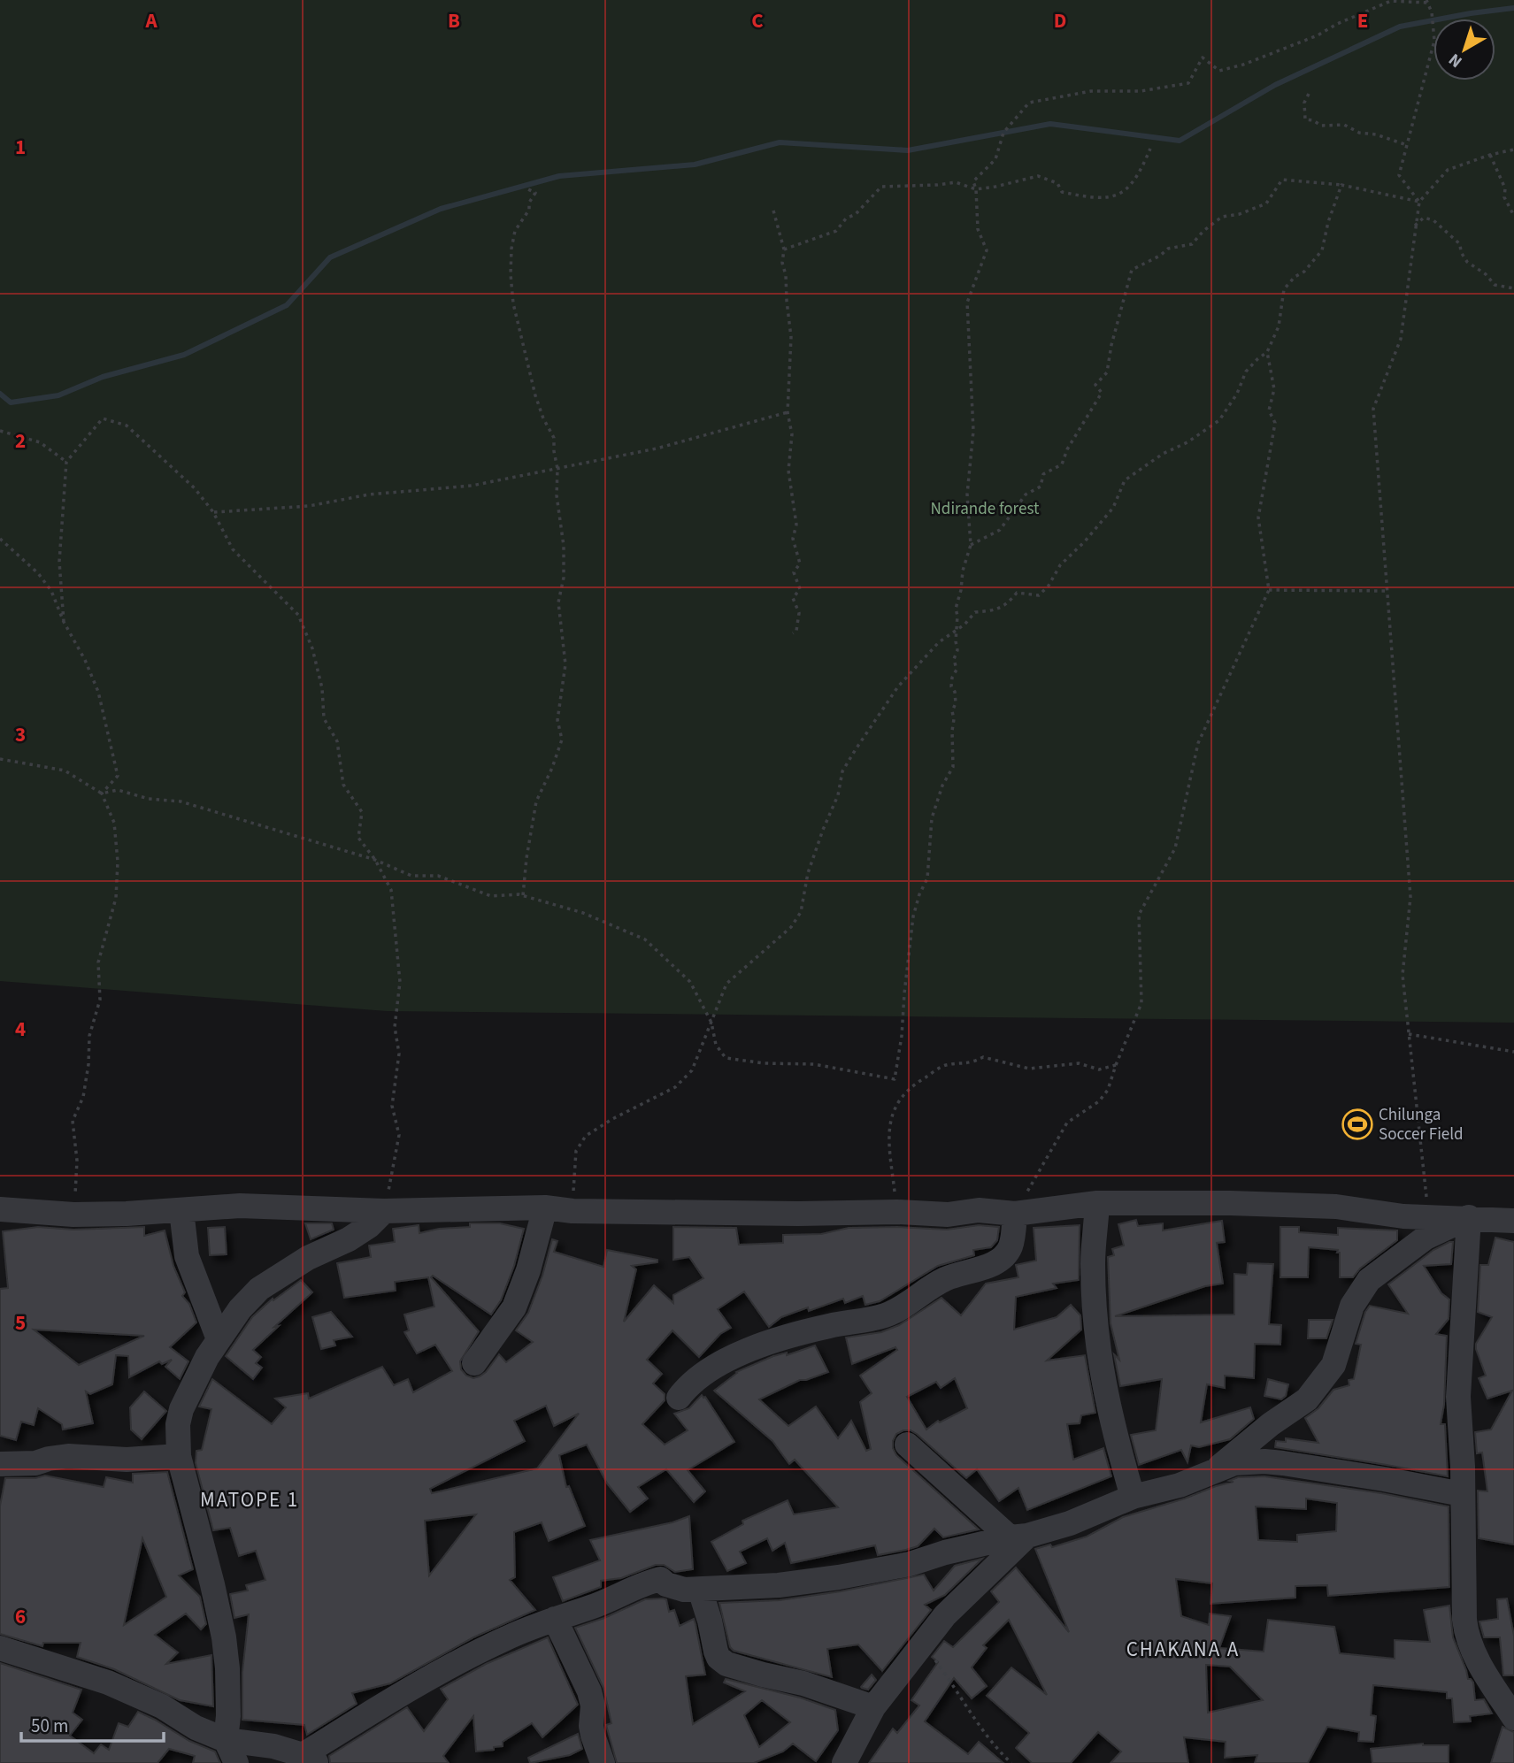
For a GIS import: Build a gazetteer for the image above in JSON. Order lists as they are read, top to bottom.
{
  "districts": ["MATOPE 1", "CHAKANA A"],
  "parks": ["Ndirande forest"],
  "places": {
    "sports": ["Chilunga Soccer Field"]
  },
  "scale_bar": "50 m",
  "north": "bottom left",
  "grid": {
    "columns": [
      "A",
      "B",
      "C",
      "D",
      "E"
    ],
    "rows": [
      "1",
      "2",
      "3",
      "4",
      "5",
      "6"
    ]
  }
}
